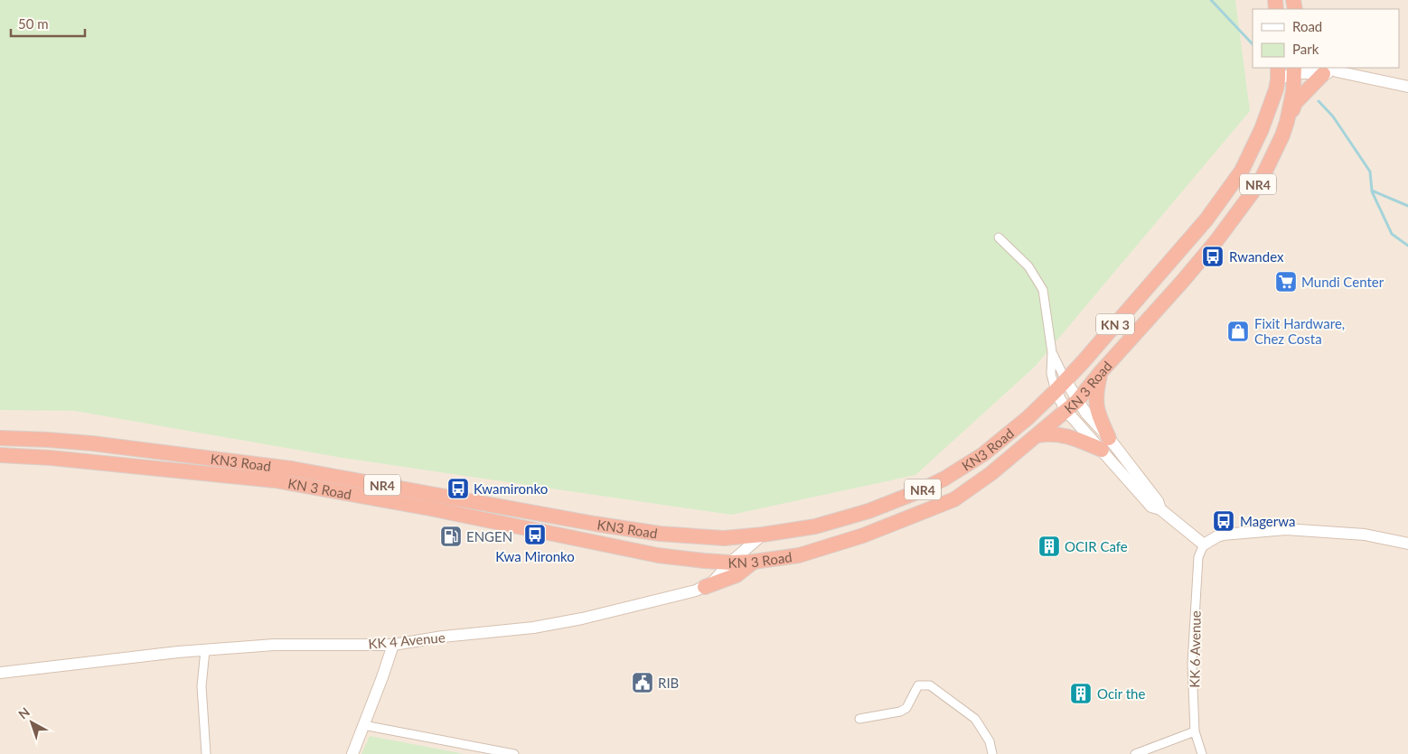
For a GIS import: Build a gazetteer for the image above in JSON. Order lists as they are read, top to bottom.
{
  "streets": {
    "highway": [
      "NR4",
      "KN 3",
      "KN 3 Road",
      "KN3 Road"
    ],
    "main road": ["KK 4 Avenue"],
    "street": ["KK 6 Avenue"]
  },
  "crossings": [
    ["NR4", "KN3 Road"]
  ],
  "places": {
    "bus stop": [
      "Rwandex",
      "Kwamironko",
      "Magerwa",
      "Kwa Mironko"
    ],
    "supermarket": ["Mundi Center"],
    "shop": ["Fixit Hardware, Chez Costa"],
    "fuel station": ["ENGEN"],
    "building": ["OCIR Cafe", "Ocir the"],
    "public building": ["RIB"]
  },
  "legend": ["Road", "Park"],
  "scale_bar": "50 m",
  "north": "top left"
}
